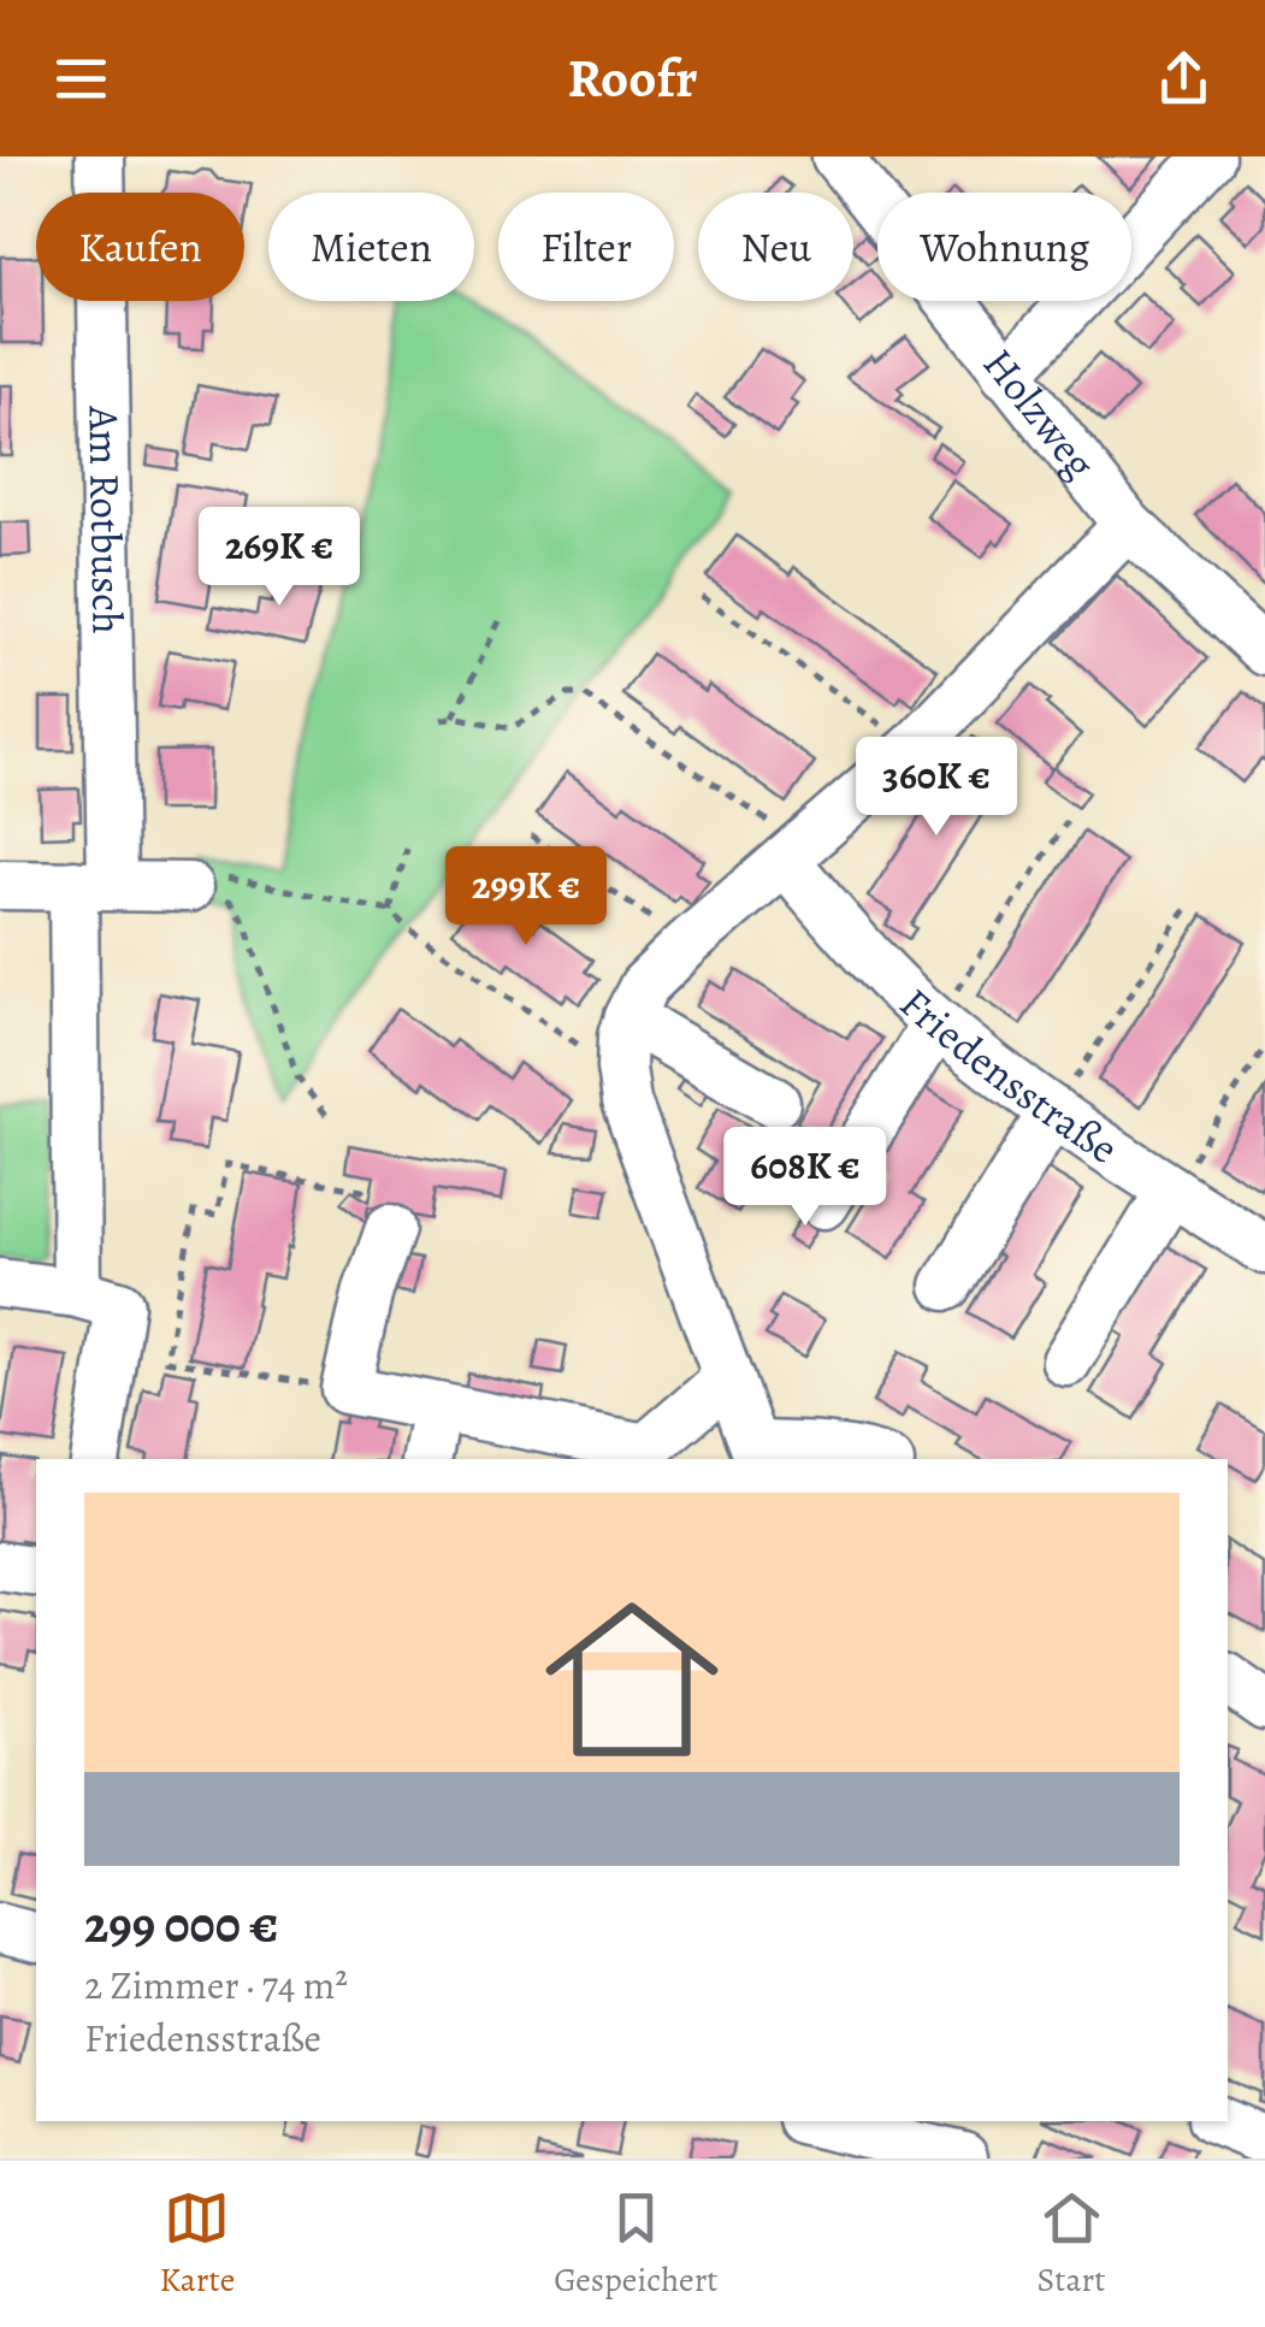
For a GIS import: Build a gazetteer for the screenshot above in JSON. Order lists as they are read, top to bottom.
{
  "streets": {
    "street": ["Holzweg", "Am Rotbusch", "Friedensstraße"]
  },
  "page": {
    "header": "Roofr",
    "chip": [
      "Kaufen",
      "Mieten",
      "Filter",
      "Neu",
      "Wohnung"
    ],
    "price": [
      "269K €",
      "360K €",
      "299K €",
      "608K €"
    ],
    "list": [
      {
        "name": "299 000 €",
        "note": "2 Zimmer · 74 m² · Friedensstraße"
      }
    ],
    "tabs": ["Karte", "Gespeichert", "Start"]
  }
}
